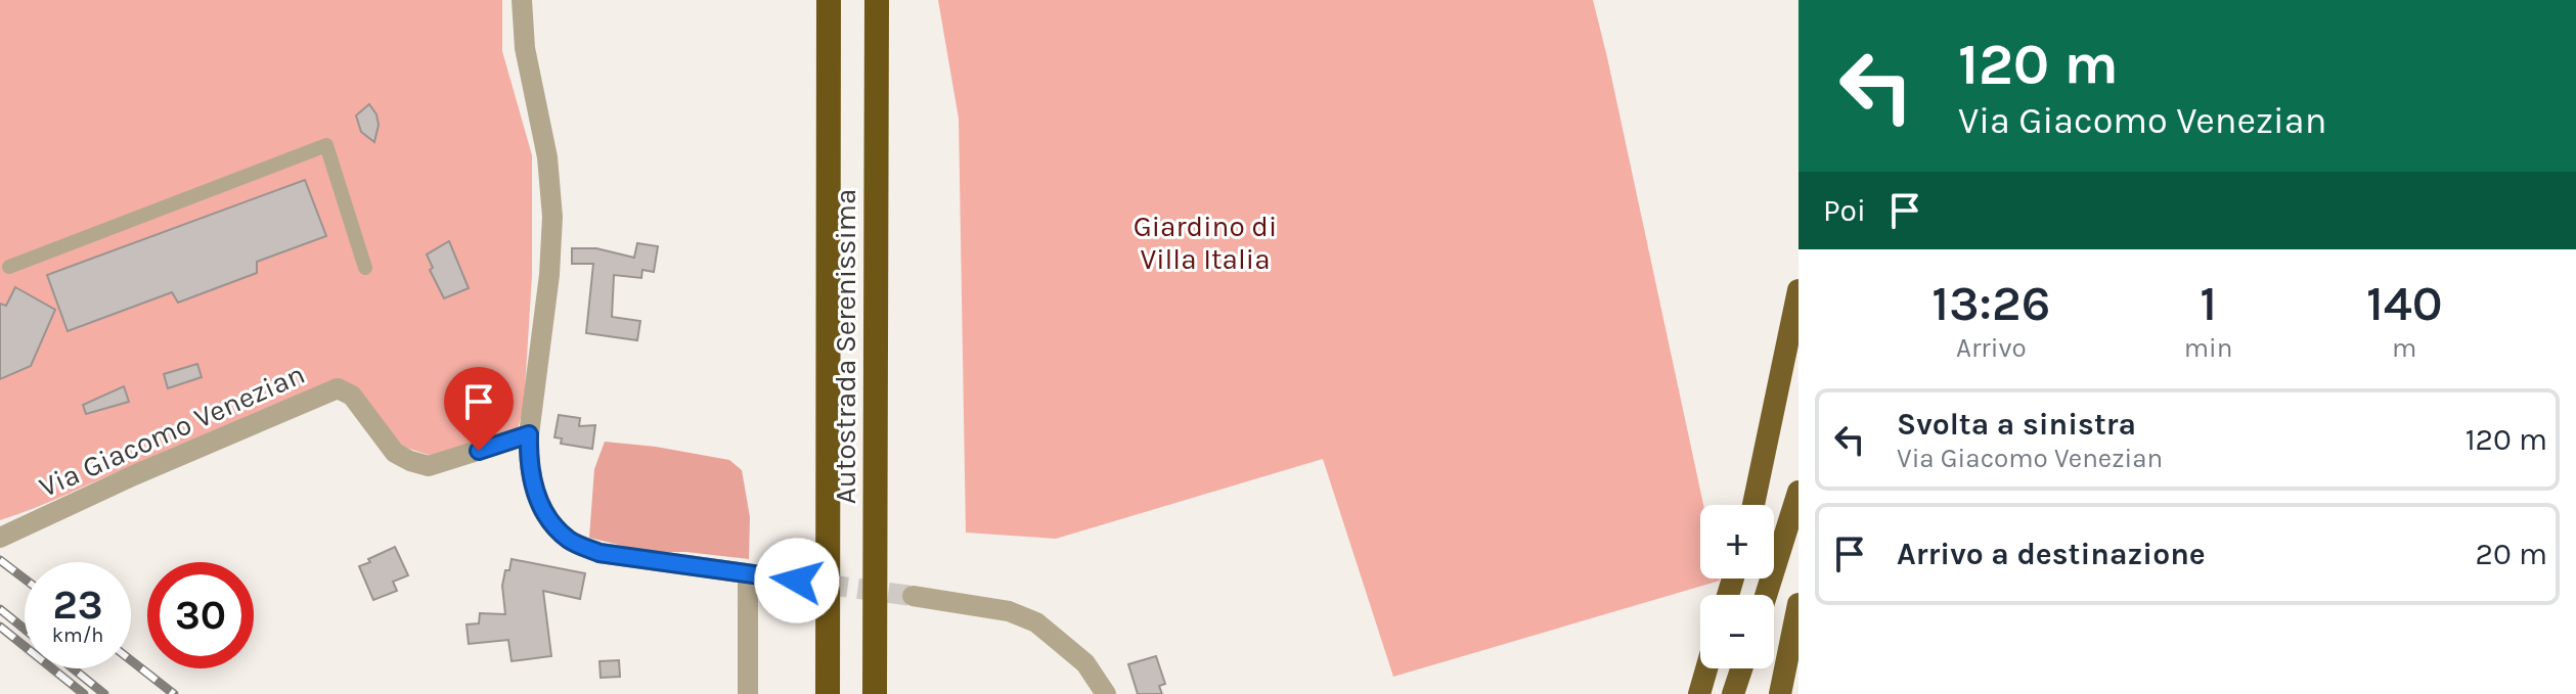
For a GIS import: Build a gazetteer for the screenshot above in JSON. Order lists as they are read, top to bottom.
{
  "streets": {
    "highway": ["Autostrada Serenissima"],
    "street": ["Via Giacomo Venezian"]
  },
  "parks": ["Giardino di Villa Italia"],
  "page": {
    "turn": ["120 m", "Via Giacomo Venezian"],
    "then": "Poi",
    "eta": [
      "13:26",
      "Arrivo",
      "1",
      "min",
      "140",
      "m"
    ],
    "list": [
      {
        "name": "Svolta a sinistra",
        "note": "Via Giacomo Venezian",
        "value": "120 m"
      },
      {
        "name": "Arrivo a destinazione",
        "value": "20 m"
      }
    ],
    "map_buttons": ["+", "−"],
    "speed": "23 km/h",
    "limit": "30"
  }
}
